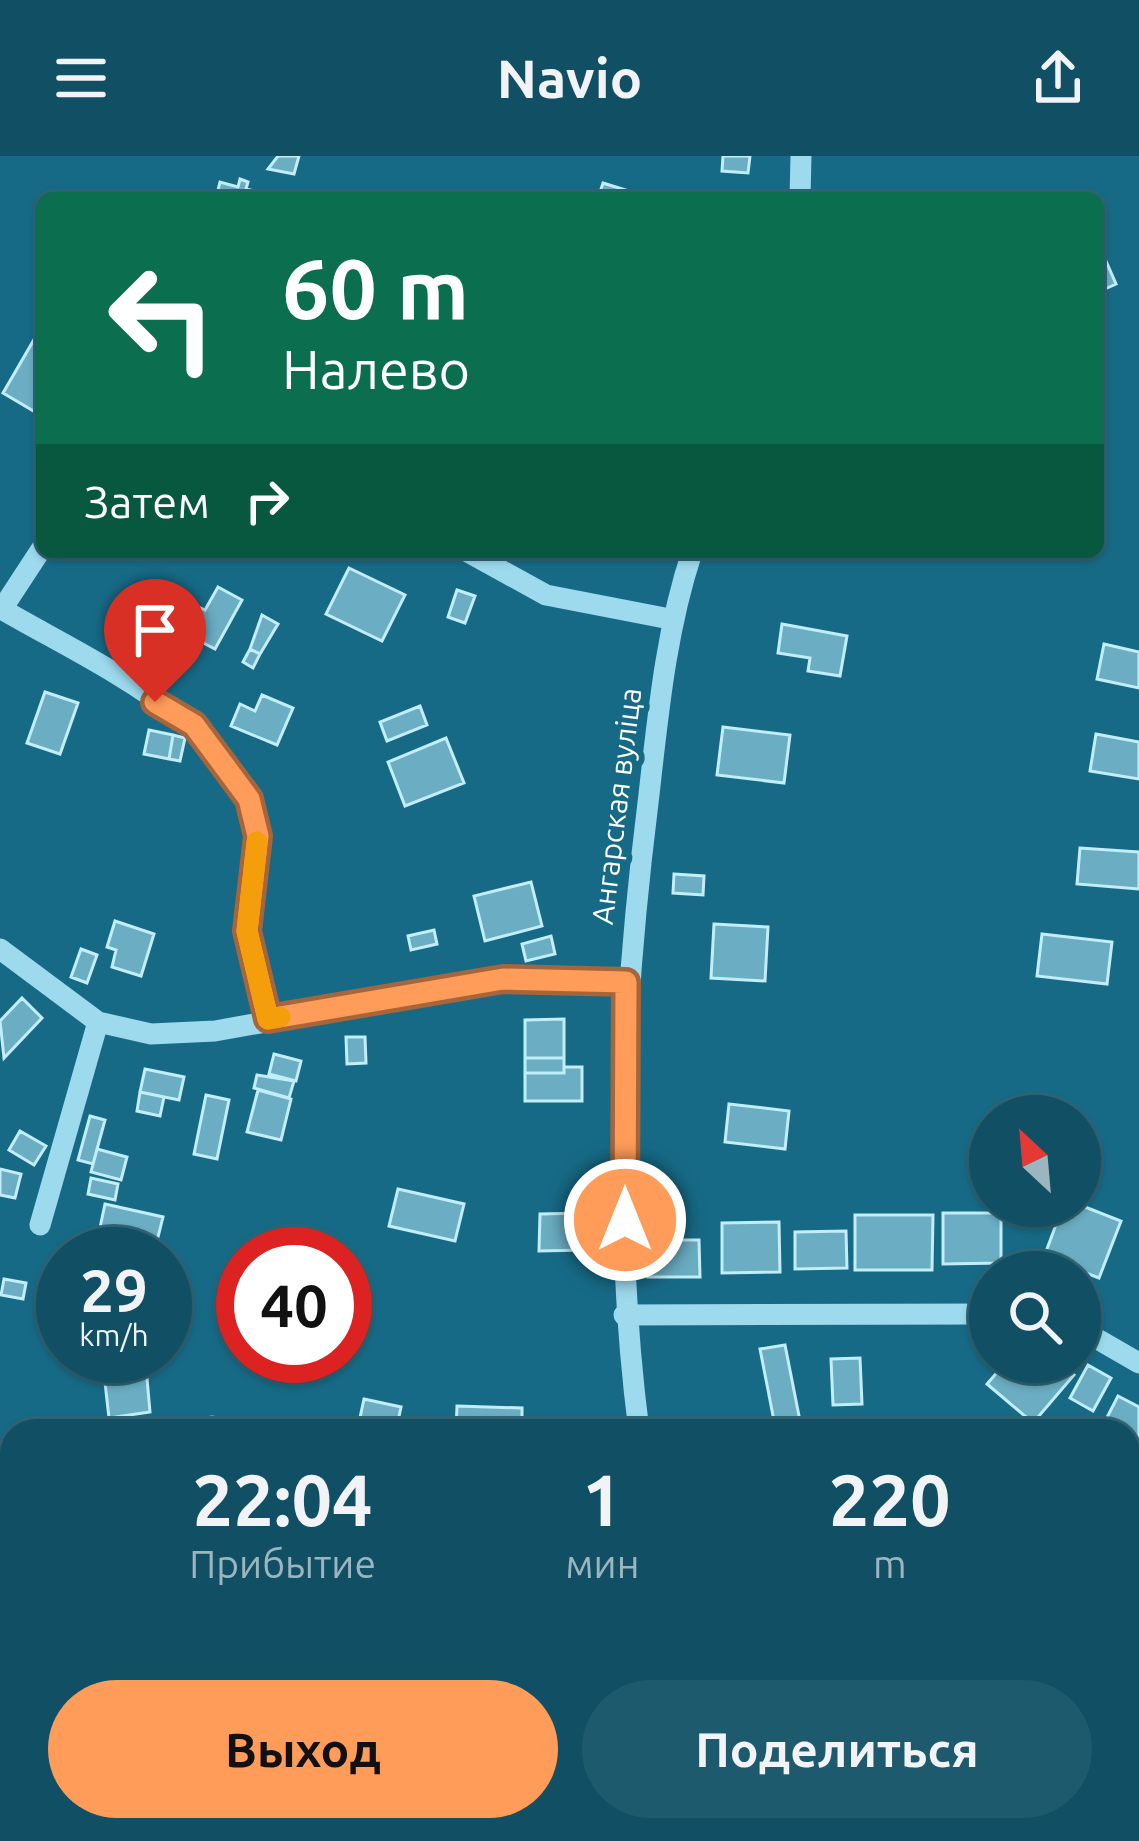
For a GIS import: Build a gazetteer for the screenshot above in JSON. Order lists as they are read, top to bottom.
{
  "streets": {
    "street": ["Ангарская вуліца"]
  },
  "north": "top left",
  "page": {
    "header": "Navio",
    "turn": ["60 m", "Налево"],
    "then": "Затем",
    "speed": "29 km/h",
    "limit": "40",
    "eta": [
      "22:04",
      "Прибытие",
      "1",
      "мин",
      "220",
      "m"
    ],
    "buttons": ["Выход", "Поделиться"]
  }
}
